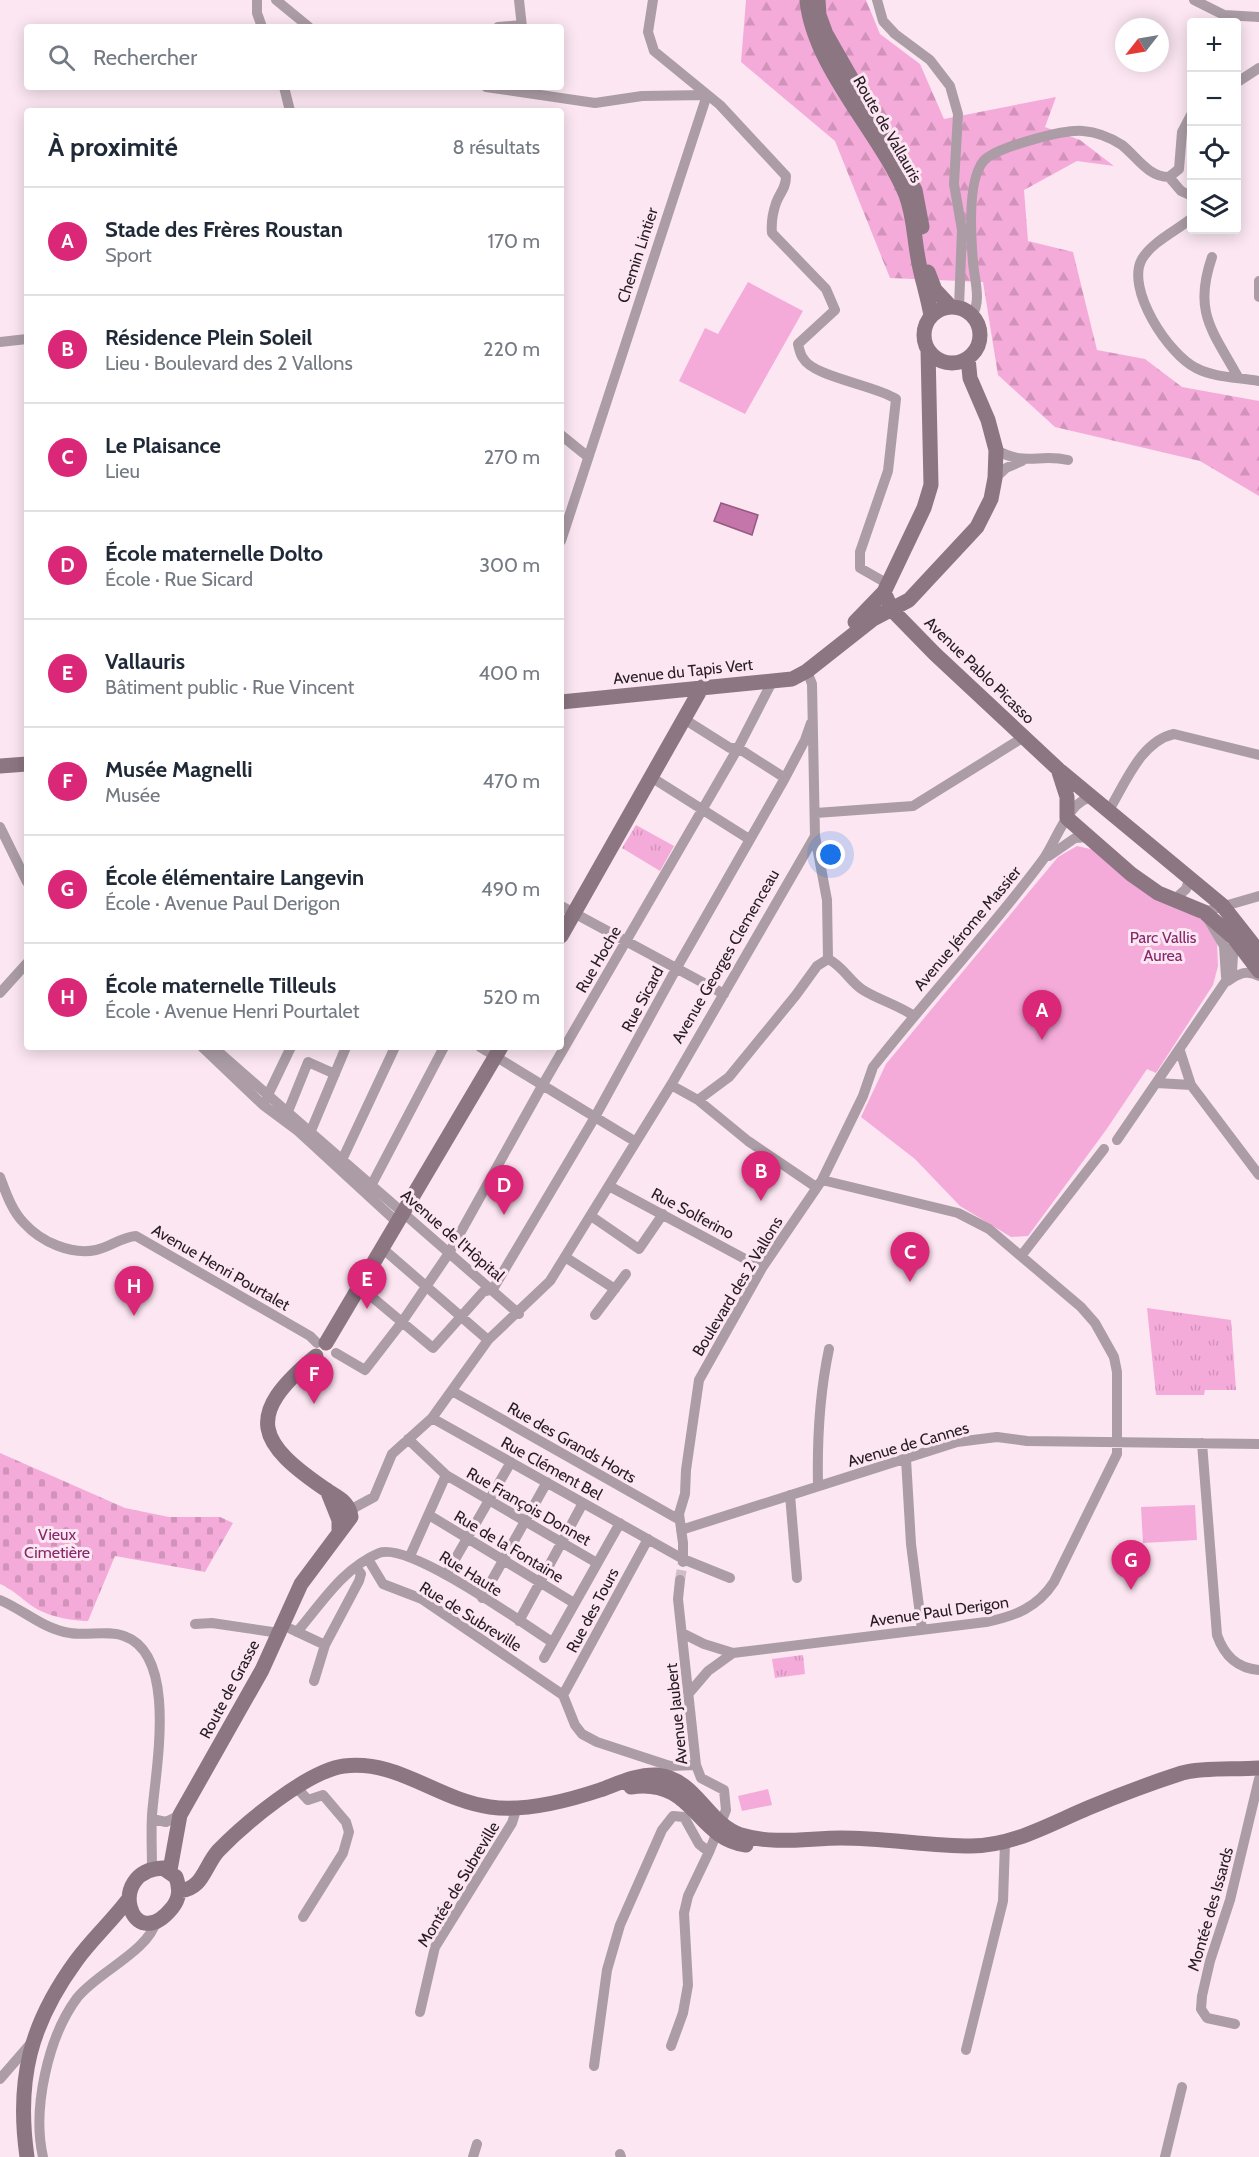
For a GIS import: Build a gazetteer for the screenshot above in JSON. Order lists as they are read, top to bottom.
{
  "streets": {
    "main road": [
      "Route de Vallauris",
      "Avenue Pablo Picasso",
      "Avenue du Tapis Vert",
      "Route de Grasse"
    ],
    "street": [
      "Chemin Lintier",
      "Avenue Jérome Massier",
      "Avenue Georges Clemenceau",
      "Rue Hoche",
      "Rue Sicard",
      "Rue Solferino",
      "Avenue de l'Hôpital",
      "Avenue Henri Pourtalet",
      "Boulevard des 2 Vallons",
      "Rue des Grands Horts",
      "Avenue de Cannes",
      "Rue Clément Bel",
      "Rue François Donnet",
      "Rue de la Fontaine",
      "Rue Haute",
      "Rue des Tours",
      "Avenue Paul Derigon",
      "Rue de Subreville",
      "Avenue Jaubert",
      "Montée de Subreville",
      "Montée des Issards"
    ]
  },
  "crossings": [
    ["Avenue Pablo Picasso", "Avenue Jérome Massier"],
    ["Avenue du Tapis Vert", "Avenue Georges Clemenceau"],
    ["Avenue du Tapis Vert", "Rue Hoche"],
    ["Avenue Jérome Massier", "Boulevard des 2 Vallons"],
    ["Avenue Georges Clemenceau", "Rue Sicard"],
    ["Avenue Georges Clemenceau", "Rue Solferino"],
    ["Avenue Georges Clemenceau", "Avenue de l'Hôpital"],
    ["Avenue Georges Clemenceau", "Rue des Grands Horts"],
    ["Avenue Georges Clemenceau", "Rue Clément Bel"],
    ["Avenue Georges Clemenceau", "Rue François Donnet"],
    ["Avenue Georges Clemenceau", "Route de Grasse"],
    ["Rue Hoche", "Avenue de l'Hôpital"],
    ["Rue Hoche", "Avenue Henri Pourtalet"],
    ["Rue Sicard", "Avenue de l'Hôpital"],
    ["Rue Solferino", "Boulevard des 2 Vallons"],
    ["Boulevard des 2 Vallons", "Rue des Grands Horts"],
    ["Boulevard des 2 Vallons", "Avenue de Cannes"],
    ["Boulevard des 2 Vallons", "Rue Clément Bel"],
    ["Boulevard des 2 Vallons", "Avenue Paul Derigon"],
    ["Rue des Grands Horts", "Avenue de Cannes"],
    ["Avenue de Cannes", "Avenue Paul Derigon"],
    ["Rue Clément Bel", "Rue des Tours"],
    ["Rue Haute", "Rue de Subreville"],
    ["Rue des Tours", "Rue de Subreville"],
    ["Avenue Paul Derigon", "Avenue Jaubert"]
  ],
  "parks": ["Parc Vallis Aurea", "Vieux Cimetière"],
  "north": "bottom left",
  "page": {
    "map_buttons": ["+", "−"],
    "search": "Rechercher",
    "heading": ["À proximité", "8 résultats"],
    "list": [
      {
        "mark": "A",
        "name": "Stade des Frères Roustan",
        "note": "Sport",
        "value": "170 m"
      },
      {
        "mark": "B",
        "name": "Résidence Plein Soleil",
        "note": "Lieu · Boulevard des 2 Vallons",
        "value": "220 m"
      },
      {
        "mark": "C",
        "name": "Le Plaisance",
        "note": "Lieu",
        "value": "270 m"
      },
      {
        "mark": "D",
        "name": "École maternelle Dolto",
        "note": "École · Rue Sicard",
        "value": "300 m"
      },
      {
        "mark": "E",
        "name": "Vallauris",
        "note": "Bâtiment public · Rue Vincent",
        "value": "400 m"
      },
      {
        "mark": "F",
        "name": "Musée Magnelli",
        "note": "Musée",
        "value": "470 m"
      },
      {
        "mark": "G",
        "name": "École élémentaire Langevin",
        "note": "École · Avenue Paul Derigon",
        "value": "490 m"
      },
      {
        "mark": "H",
        "name": "École maternelle Tilleuls",
        "note": "École · Avenue Henri Pourtalet",
        "value": "520 m"
      }
    ],
    "pins": [
      "A",
      "B",
      "D",
      "C",
      "E",
      "H",
      "F",
      "G"
    ]
  }
}
